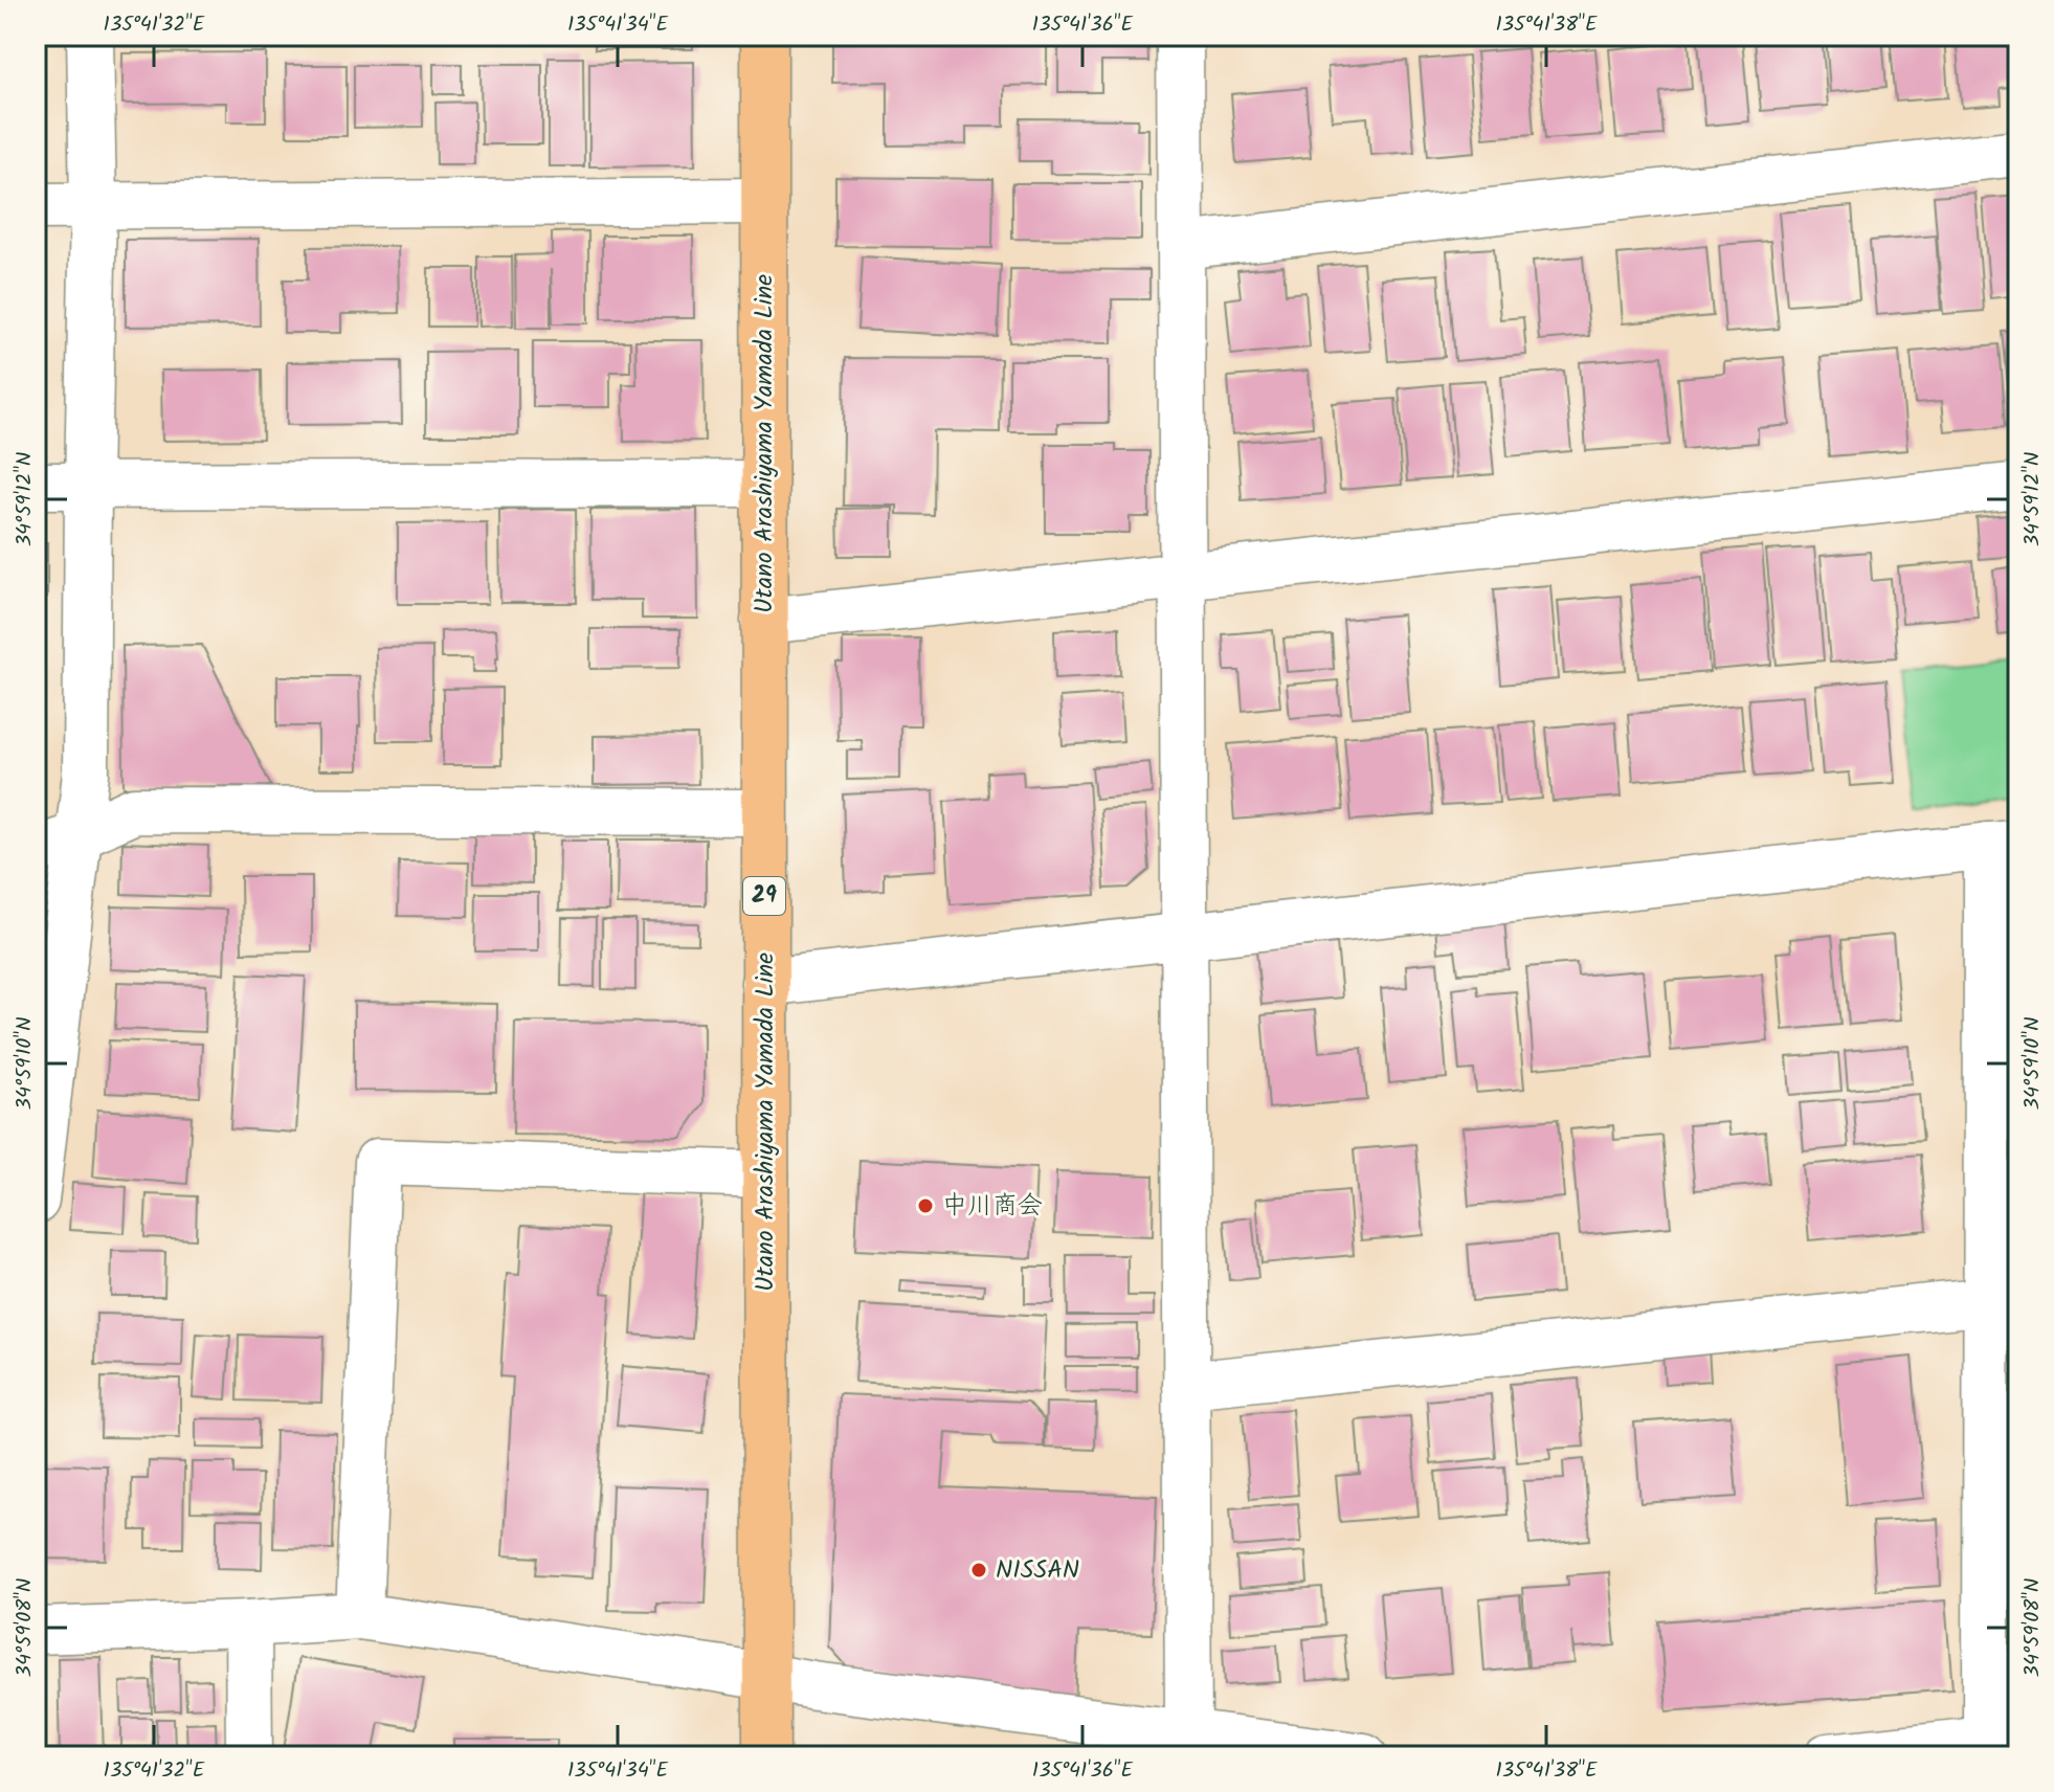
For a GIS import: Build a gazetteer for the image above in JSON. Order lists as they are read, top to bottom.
{
  "streets": {
    "main road": ["Utano Arashiyama Yamada Line", "29"]
  },
  "places": ["中川商会", "NISSAN"],
  "coordinates": [
    "135°41'32\"E",
    "135°41'34\"E",
    "135°41'36\"E",
    "135°41'38\"E",
    "34°59'12\"N",
    "34°59'10\"N",
    "34°59'08\"N"
  ]
}
